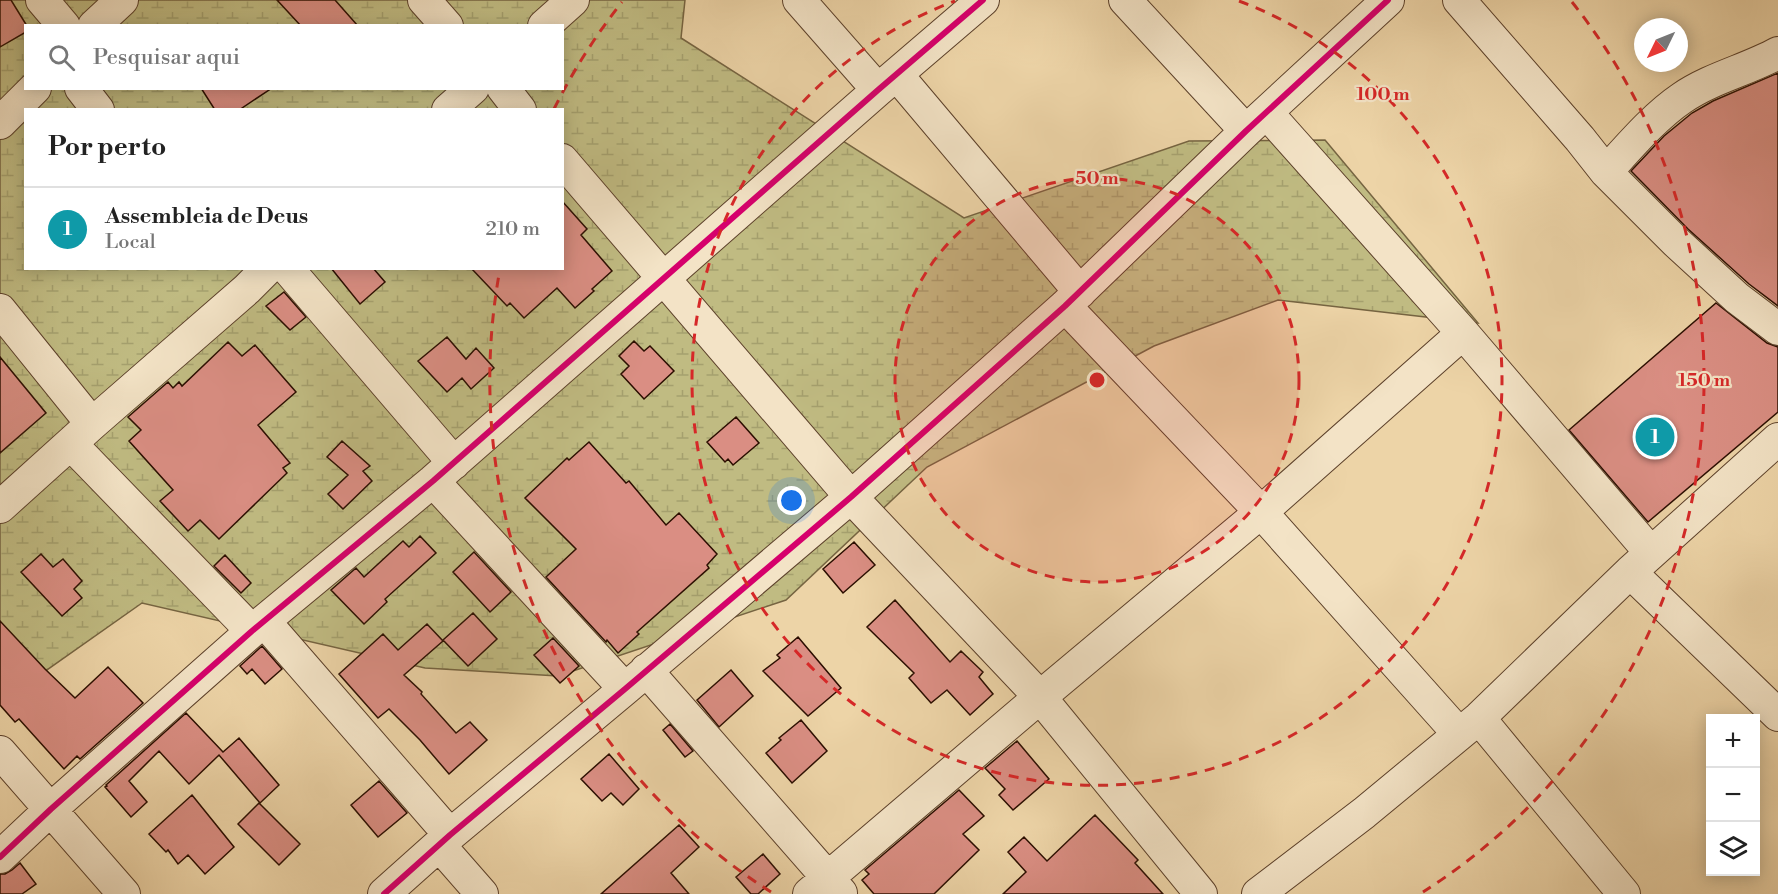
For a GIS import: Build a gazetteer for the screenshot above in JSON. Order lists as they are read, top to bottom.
{
  "north": "bottom left",
  "page": {
    "search": "Pesquisar aqui",
    "heading": "Por perto",
    "list": [
      {
        "mark": "1",
        "name": "Assembleia de Deus",
        "note": "Local",
        "value": "210 m"
      }
    ],
    "pins": "1",
    "map_buttons": ["+", "−"]
  },
  "rings": ["100 m", "50 m", "150 m"]
}
